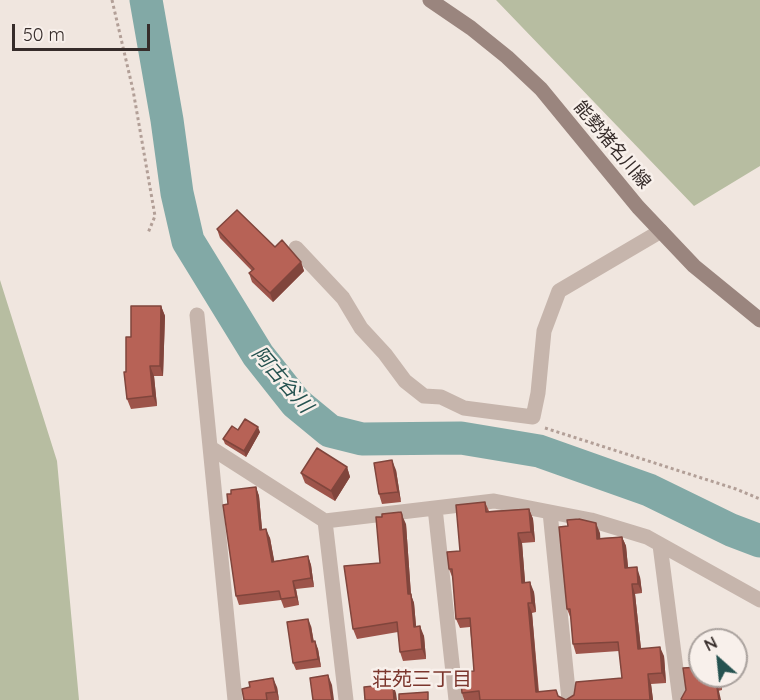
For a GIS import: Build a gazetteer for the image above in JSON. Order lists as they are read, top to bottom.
{
  "streets": {
    "main road": ["能勢猪名川線"]
  },
  "districts": ["荘苑三丁目"],
  "water": ["阿古谷川"],
  "scale_bar": "50 m",
  "north": "top left"
}
